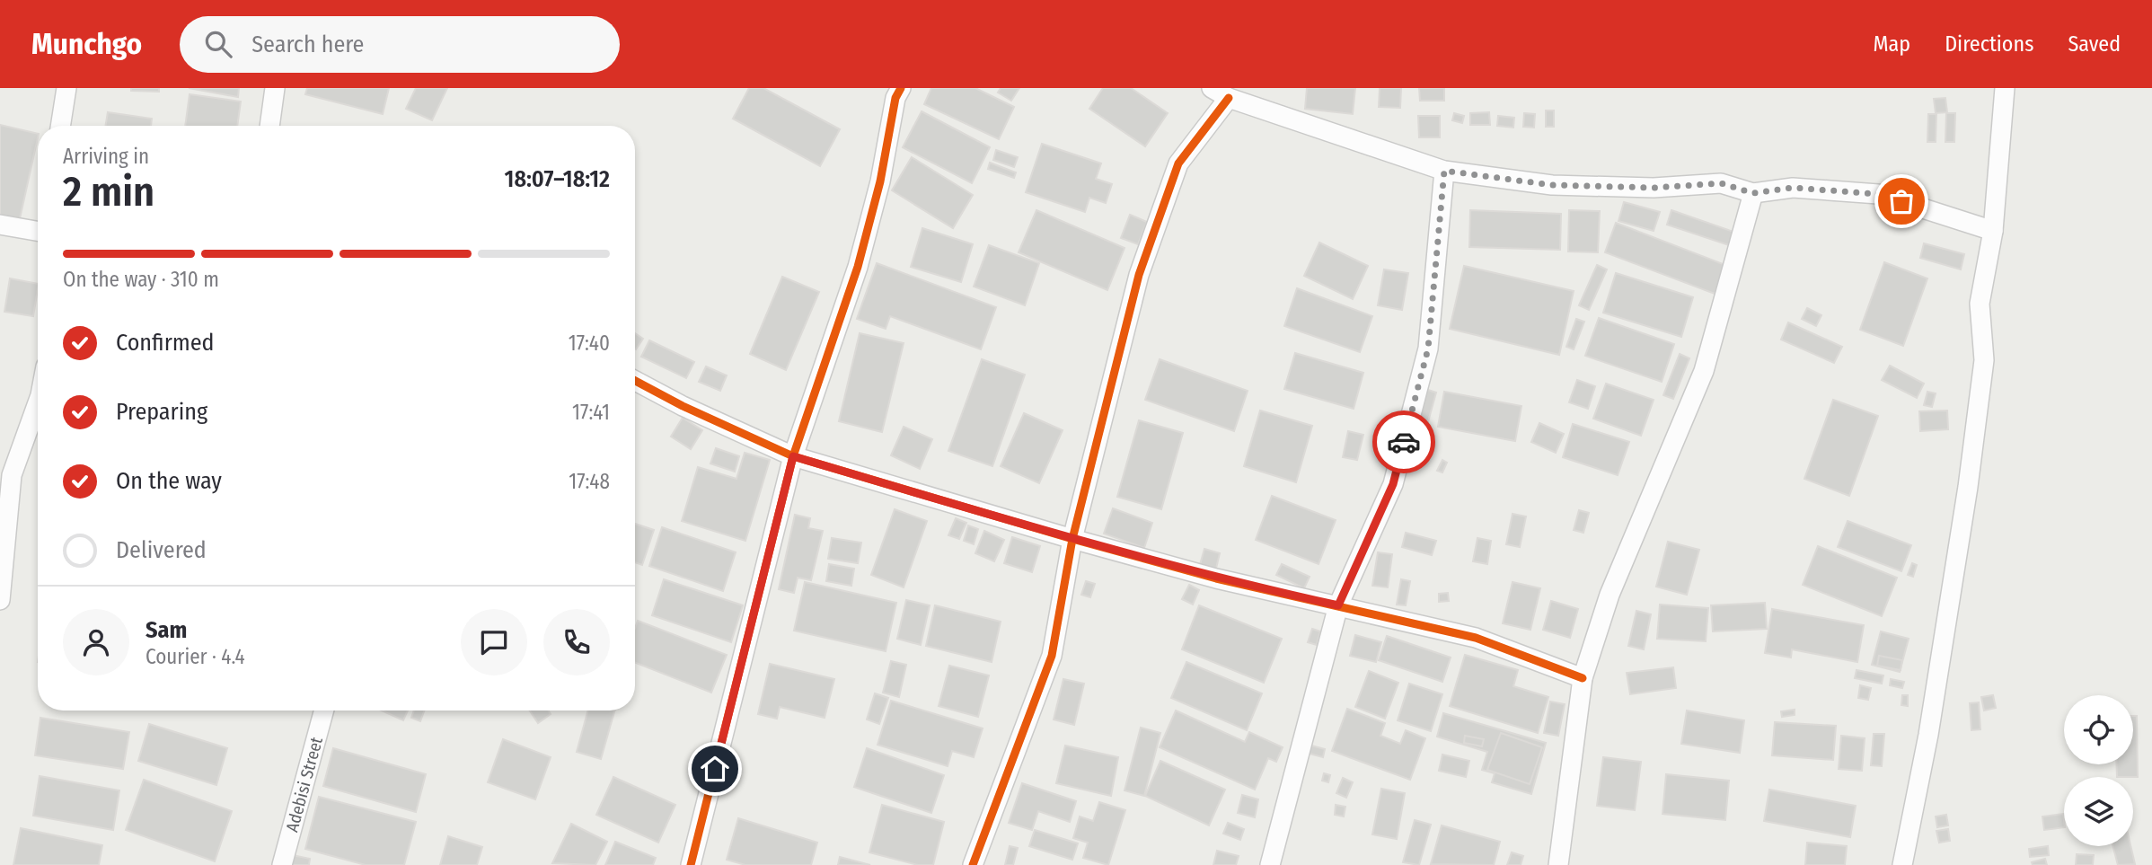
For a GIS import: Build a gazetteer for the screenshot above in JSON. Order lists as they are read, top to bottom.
{
  "streets": {
    "street": ["Adebisi Street"]
  },
  "page": {
    "header": "Munchgo",
    "search": "Search here",
    "nav": ["Map", "Directions", "Saved"],
    "heading": ["2 min", "Arriving in", "18:07–18:12"],
    "panel": ["Sam", "Courier · 4.4"],
    "bar": "On the way · 310 m",
    "list": [
      ["Confirmed", "17:40"],
      ["Preparing", "17:41"],
      ["On the way", "17:48"],
      "Delivered"
    ]
  }
}
